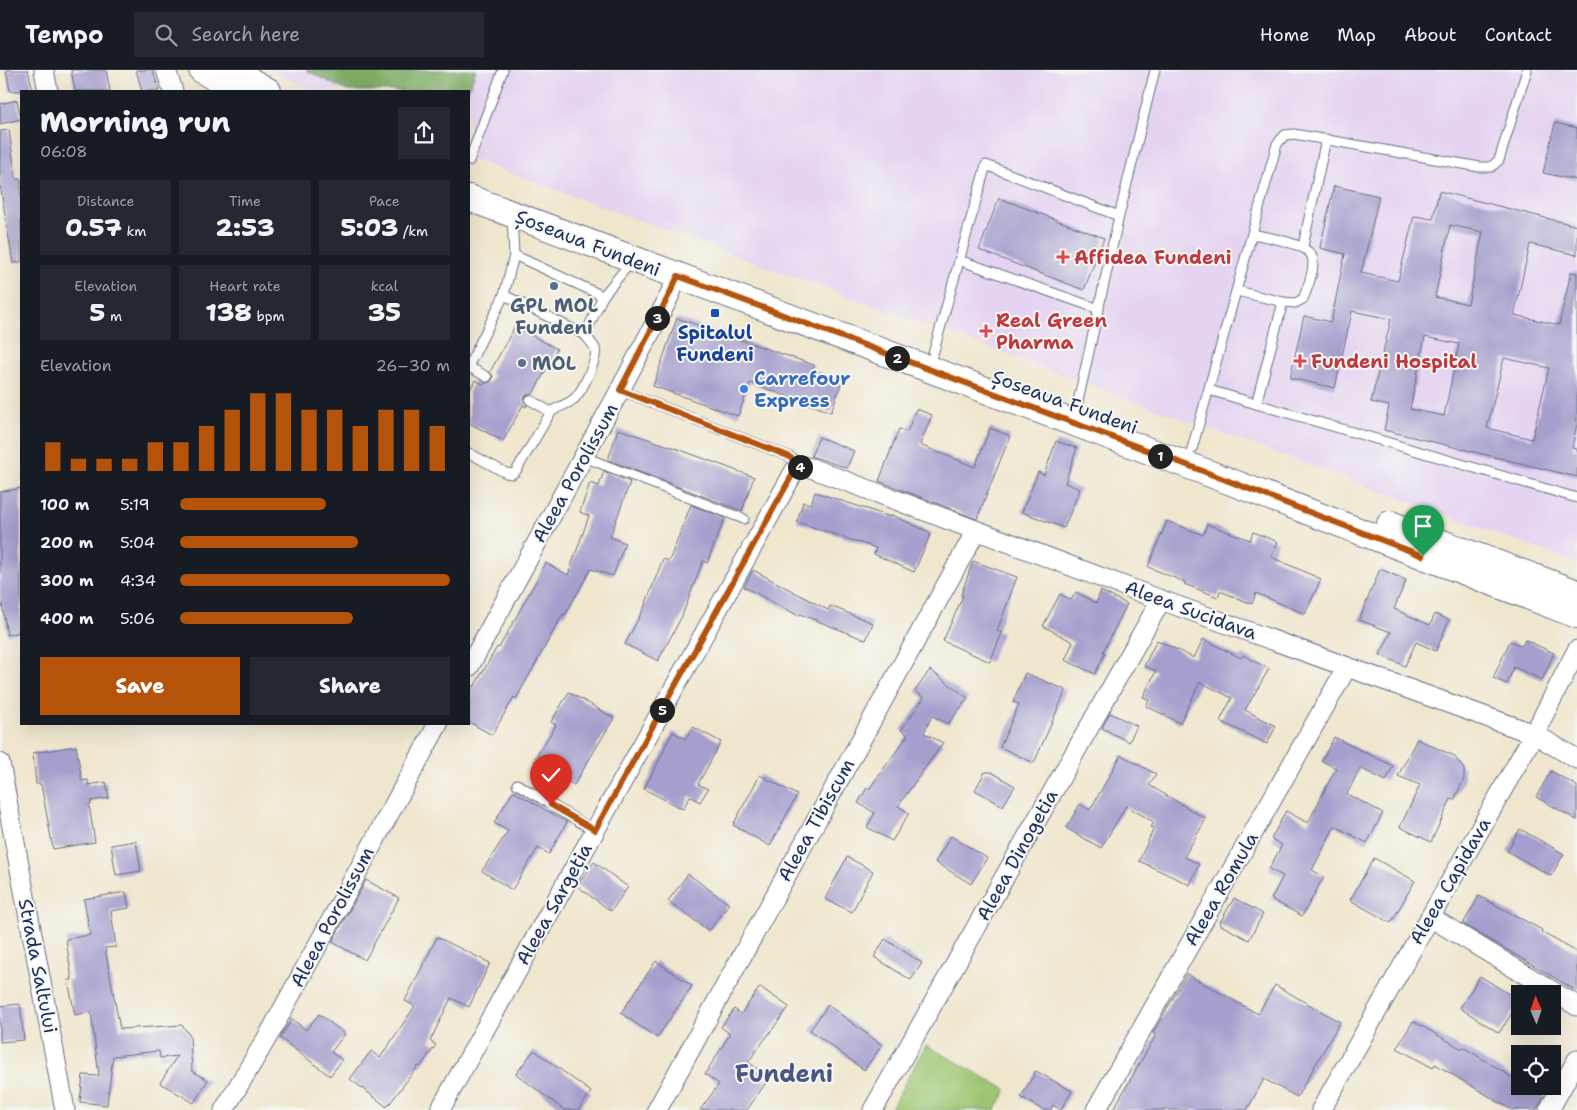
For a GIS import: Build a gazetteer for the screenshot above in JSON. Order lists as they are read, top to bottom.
{
  "streets": {
    "main road": ["Șoseaua Fundeni"],
    "street": [
      "Aleea Porolissum",
      "Aleea Sucidava",
      "Aleea Tibiscum",
      "Aleea Dinogetia",
      "Aleea Capidava",
      "Aleea Romula",
      "Aleea Sargeția",
      "Strada Saltului"
    ]
  },
  "crossings": [
    ["Șoseaua Fundeni", "Aleea Porolissum"],
    ["Aleea Sucidava", "Aleea Tibiscum"],
    ["Aleea Sucidava", "Aleea Dinogetia"],
    ["Aleea Sucidava", "Aleea Capidava"],
    ["Aleea Sucidava", "Aleea Romula"],
    ["Aleea Sucidava", "Aleea Sargeția"]
  ],
  "districts": ["Fundeni"],
  "places": {
    "health": ["Affidea Fundeni", "Real Green Pharma", "Fundeni Hospital"],
    "other": ["GPL MOL Fundeni", "MOL", "Carrefour Express"],
    "transit": ["Spitalul Fundeni"]
  },
  "north": "top",
  "page": {
    "header": "Tempo",
    "search": "Search here",
    "nav": [
      "Home",
      "Map",
      "About",
      "Contact"
    ],
    "heading": ["Morning run", "06:08"],
    "stats": [
      ["Distance", "0.57 km"],
      ["Time", "2:53"],
      ["Pace", "5:03 /km"],
      ["Elevation", "5 m"],
      ["Heart rate", "138 bpm"],
      ["kcal", "35"]
    ],
    "pins": [
      "3",
      "2",
      "1",
      "4",
      "5"
    ],
    "chart": ["Elevation", "26–30 m"],
    "list": [
      {
        "name": "100 m",
        "note": "5:19"
      },
      {
        "name": "200 m",
        "note": "5:04"
      },
      {
        "name": "300 m",
        "note": "4:34"
      },
      {
        "name": "400 m",
        "note": "5:06"
      }
    ],
    "buttons": ["Save", "Share"]
  }
}
